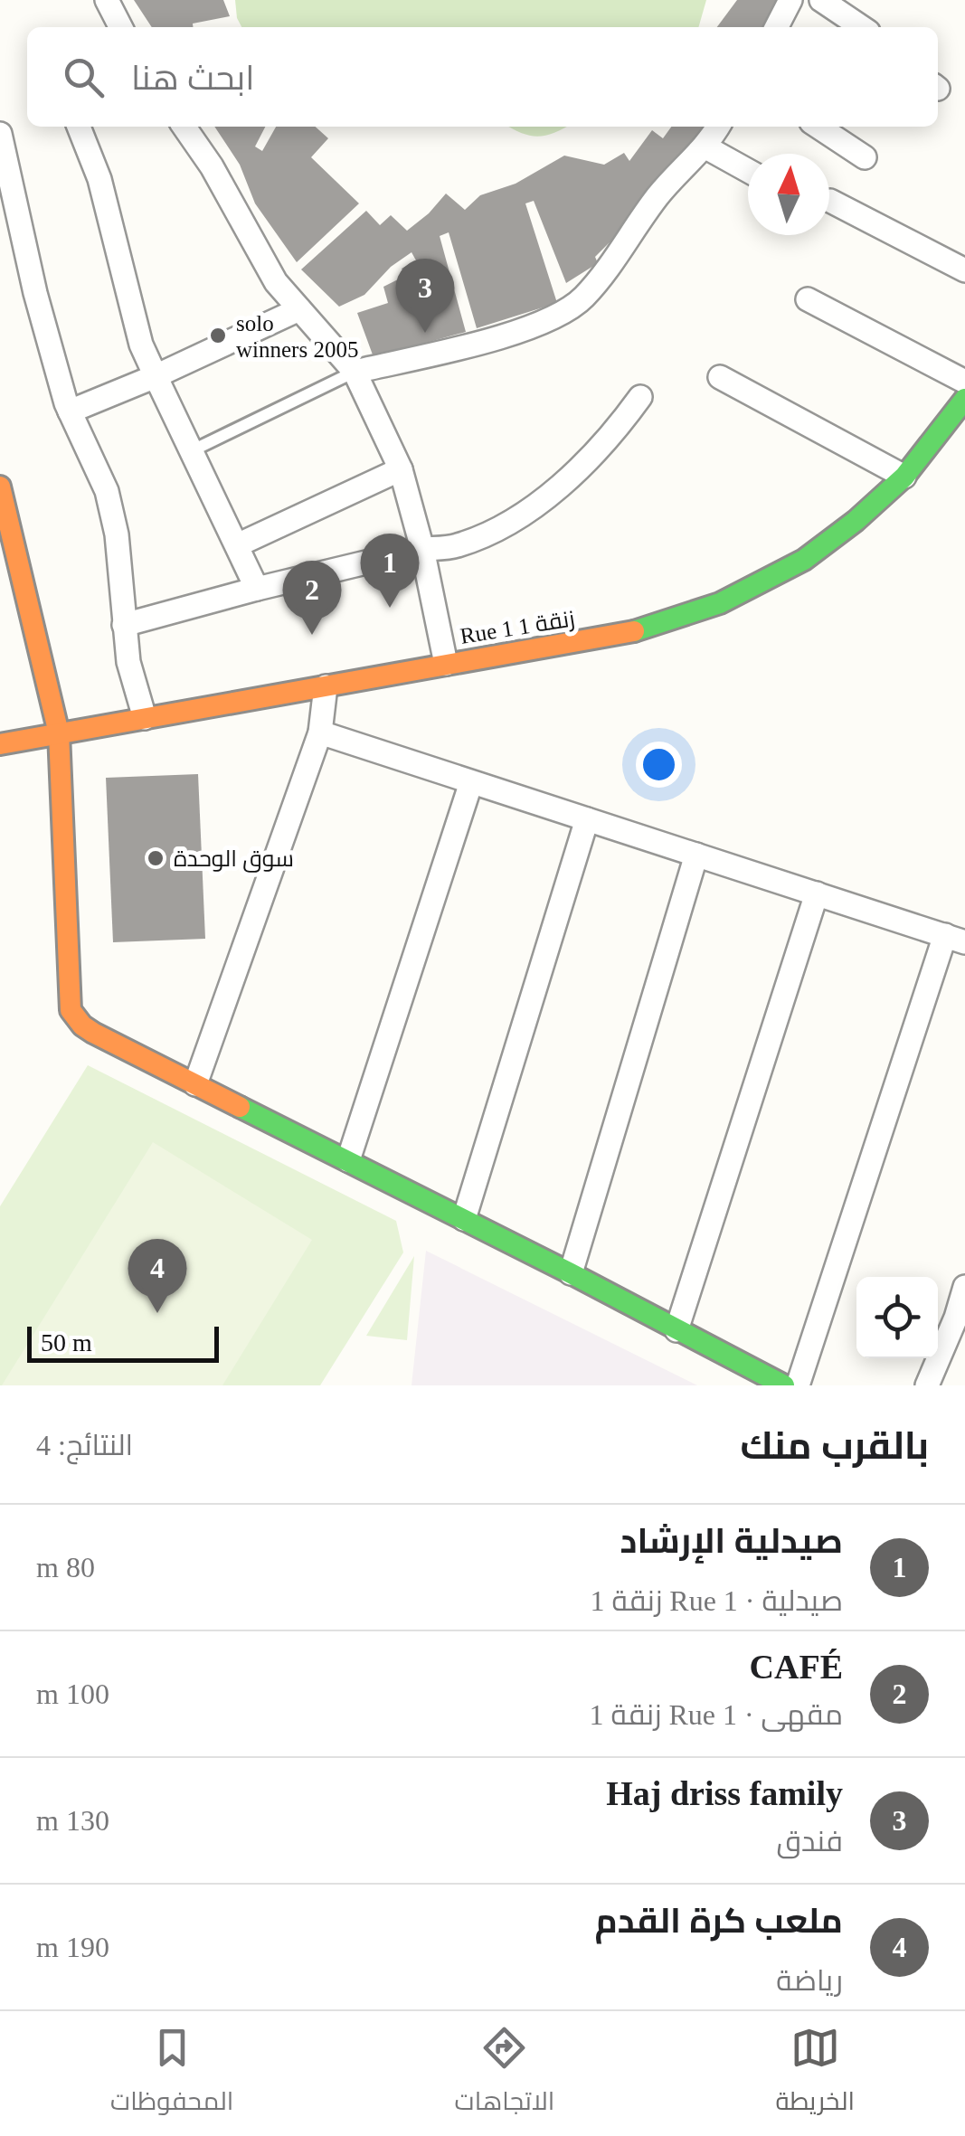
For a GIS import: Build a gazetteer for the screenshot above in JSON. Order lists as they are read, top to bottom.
{
  "streets": {
    "street": ["Rue 1 زنقة 1"]
  },
  "places": ["solo winners 2005", "سوق الوحدة"],
  "scale_bar": "50 m",
  "north": "top",
  "page": {
    "search": "ابحث هنا",
    "pins": [
      "3",
      "1",
      "2",
      "4"
    ],
    "scale": "50 m",
    "heading": ["بالقرب منك", "النتائج: 4"],
    "list": [
      {
        "mark": "1",
        "name": "صيدلية الإرشاد",
        "note": "صيدلية · Rue 1 زنقة 1",
        "value": "80 m"
      },
      {
        "mark": "2",
        "name": "CAFÉ",
        "note": "مقهى · Rue 1 زنقة 1",
        "value": "100 m"
      },
      {
        "mark": "3",
        "name": "Haj driss family",
        "note": "فندق",
        "value": "130 m"
      },
      {
        "mark": "4",
        "name": "ملعب كرة القدم",
        "note": "رياضة",
        "value": "190 m"
      }
    ],
    "nav": ["الخريطة", "الاتجاهات", "المحفوظات"]
  }
}
